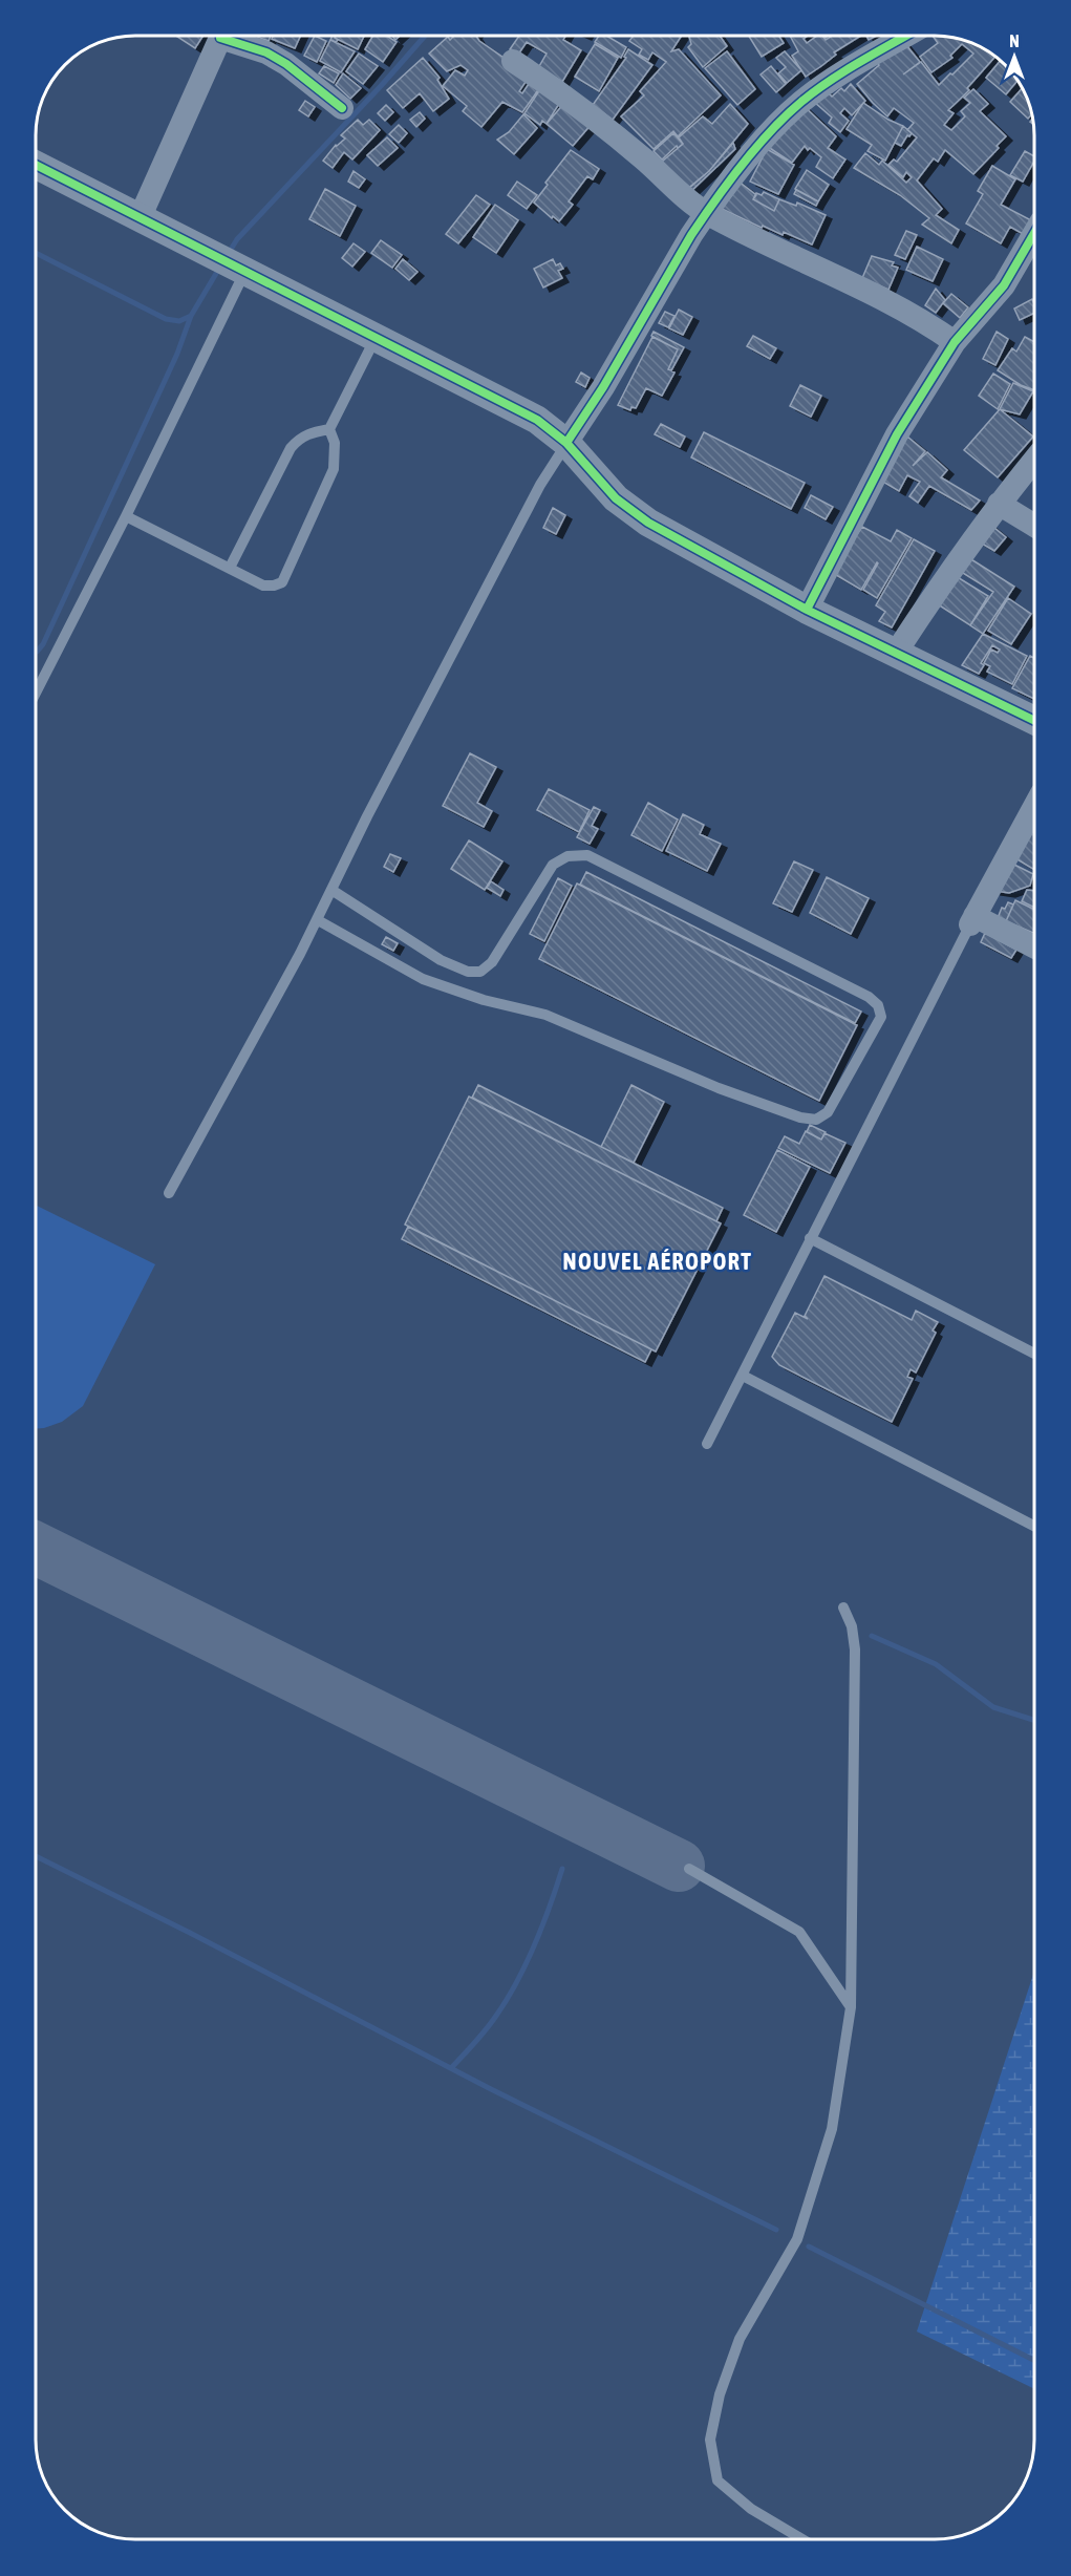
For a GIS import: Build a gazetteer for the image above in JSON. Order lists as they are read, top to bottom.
{
  "districts": ["NOUVEL AÉROPORT"],
  "north": "top"
}
